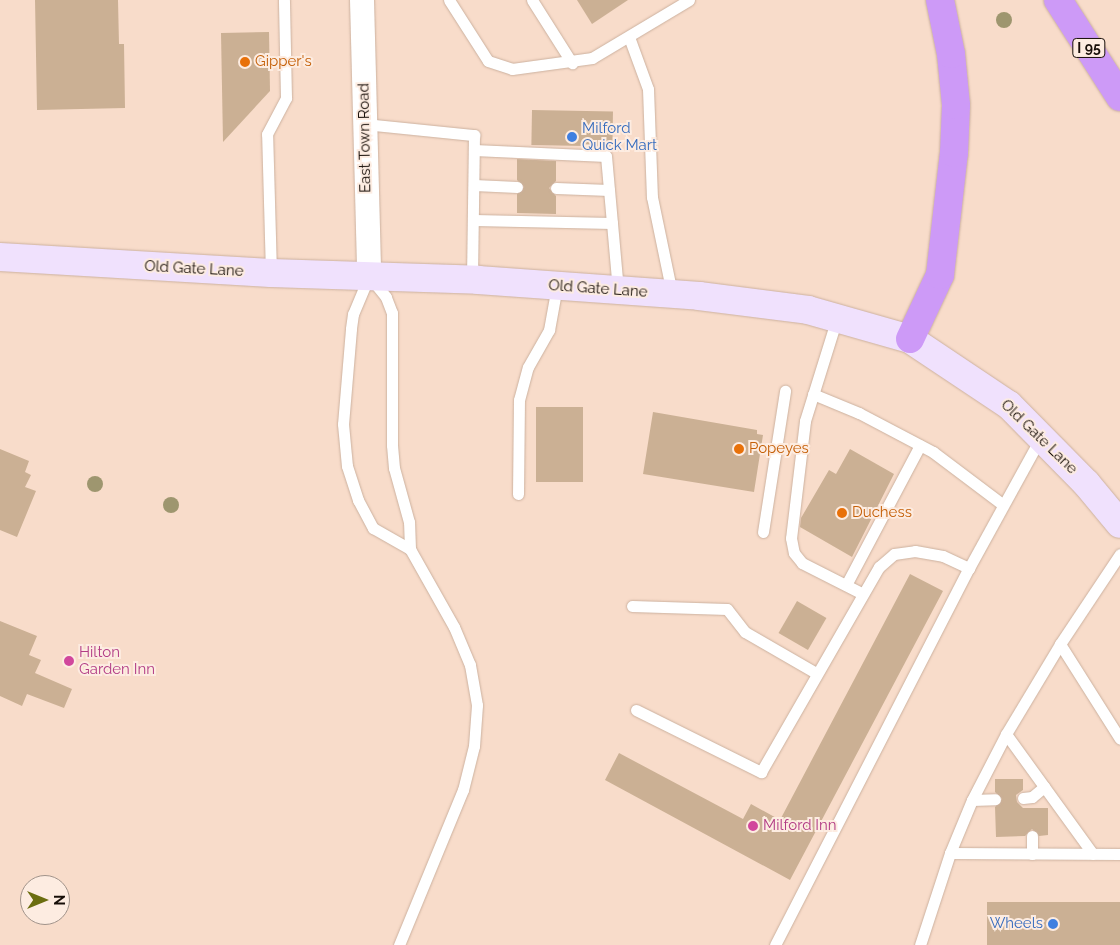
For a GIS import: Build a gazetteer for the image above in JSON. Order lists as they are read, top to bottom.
{
  "streets": {
    "highway": ["I 95"],
    "main road": ["Old Gate Lane"],
    "street": ["East Town Road"]
  },
  "crossings": [
    ["East Town Road", "Old Gate Lane"]
  ],
  "places": [
    "Gipper's",
    "Milford Quick Mart",
    "Popeyes",
    "Duchess",
    "Hilton Garden Inn",
    "Milford Inn",
    "Wheels"
  ],
  "north": "right"
}
